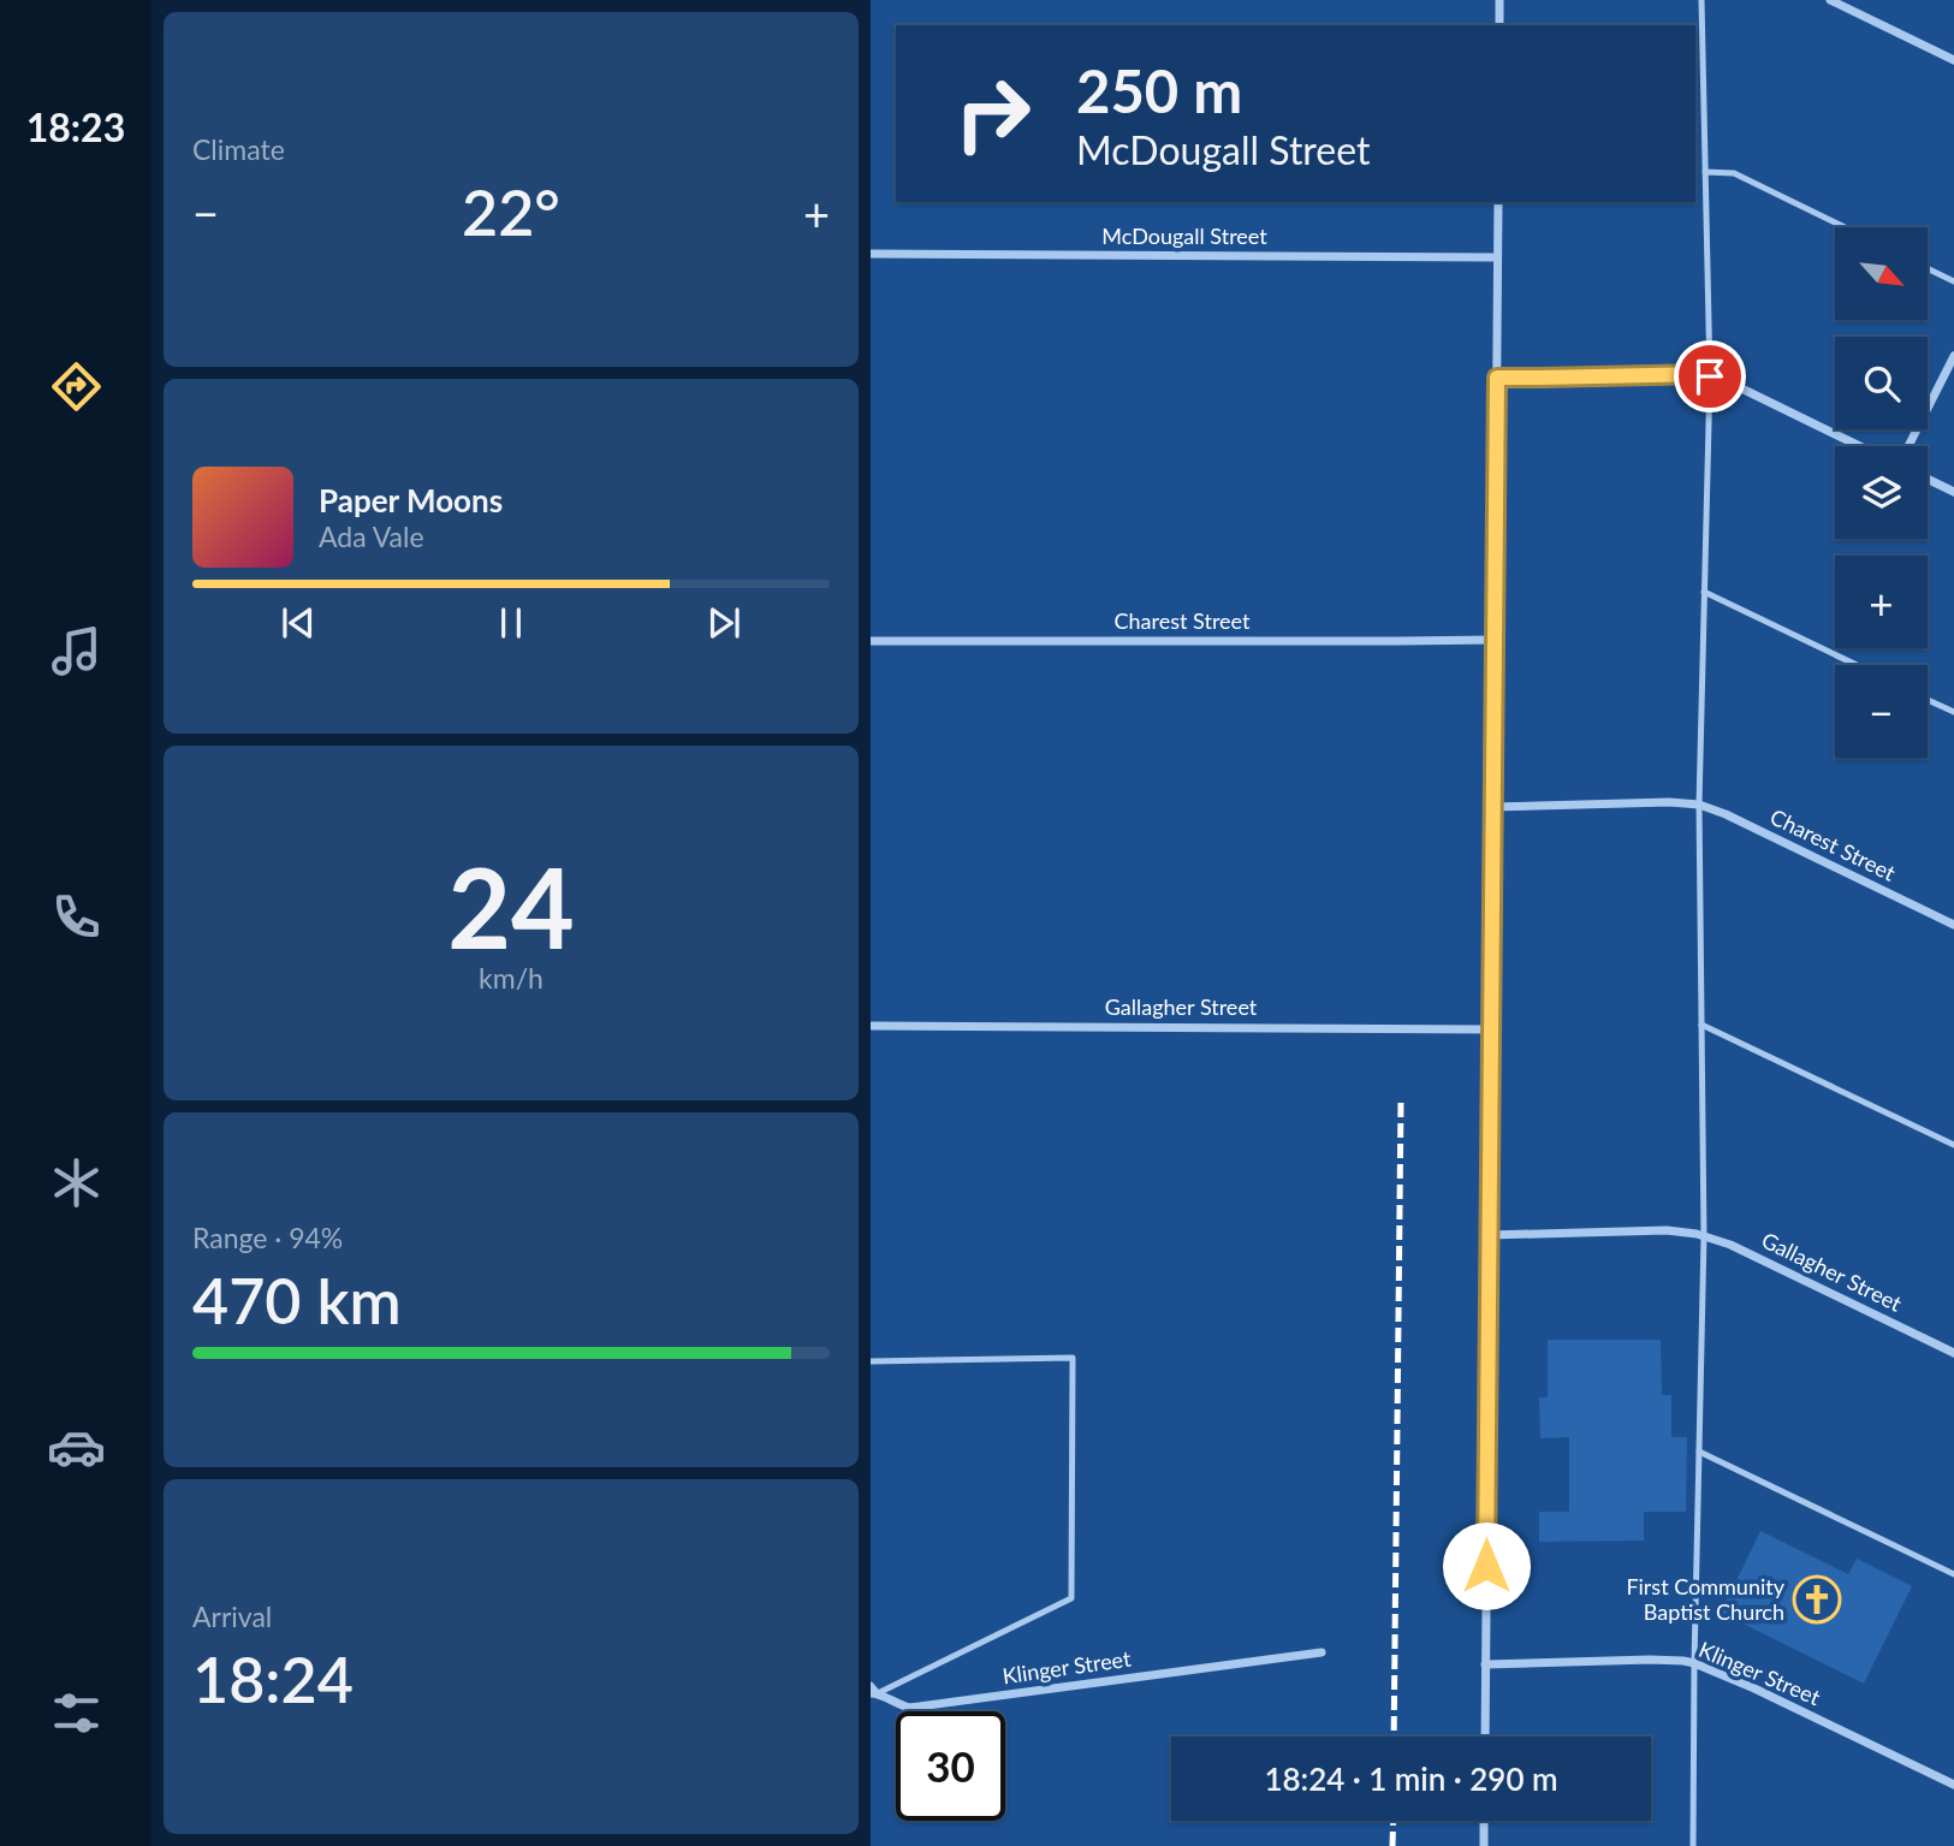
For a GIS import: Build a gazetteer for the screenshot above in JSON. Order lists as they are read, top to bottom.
{
  "streets": {
    "street": [
      "McDougall Street",
      "Charest Street",
      "Gallagher Street",
      "Klinger Street"
    ]
  },
  "places": {
    "church": ["First Community Baptist Church"]
  },
  "north": "bottom right",
  "page": {
    "tabs": "18:23",
    "tile": [
      "Climate",
      ["24", "km/h"],
      ["Range · 94%", "470 km"],
      ["Arrival", "18:24"]
    ],
    "turn": ["250 m", "McDougall Street"],
    "heat": ["−", "22°", "+"],
    "map_buttons": ["+", "−"],
    "song": ["Paper Moons", "Ada Vale"],
    "limit": "30",
    "trip": "18:24 · 1 min · 290 m"
  }
}
